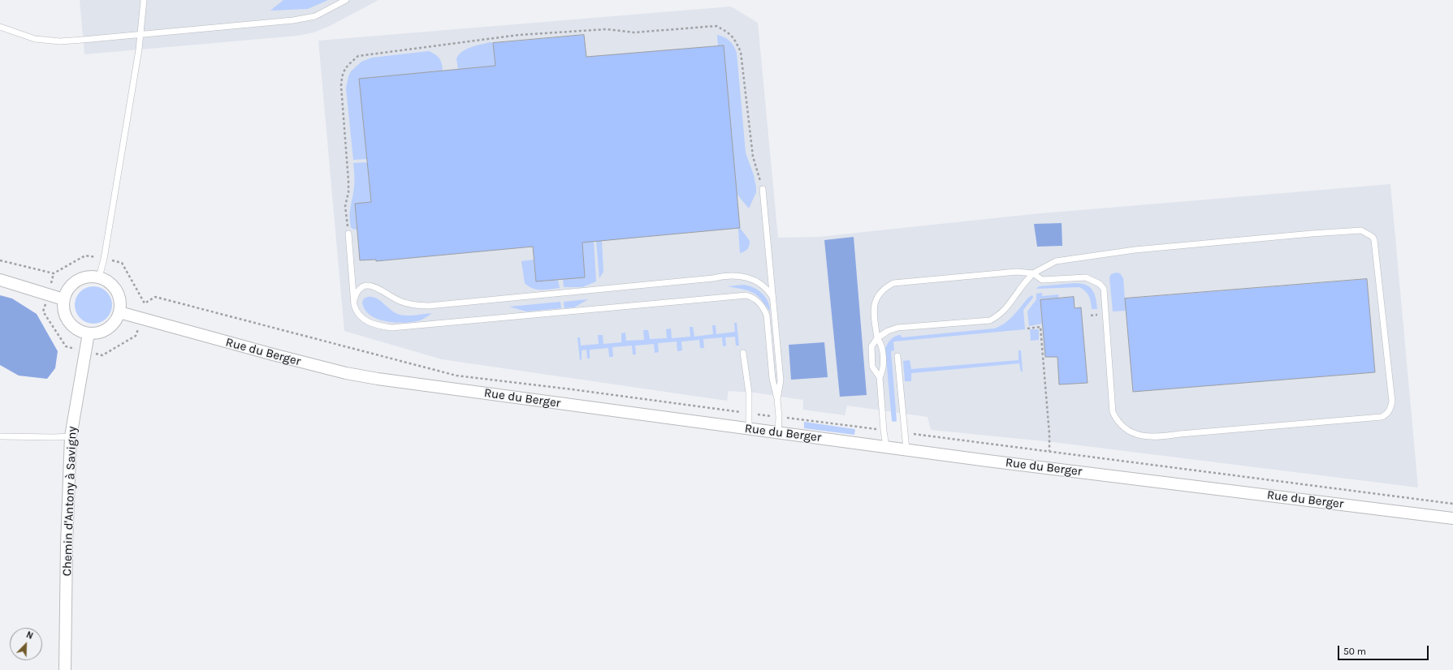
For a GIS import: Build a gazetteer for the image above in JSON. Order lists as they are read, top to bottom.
{
  "streets": {
    "street": ["Rue du Berger", "Chemin d'Antony à Savigny"]
  },
  "crossings": [
    ["Rue du Berger", "Chemin d'Antony à Savigny"]
  ],
  "scale_bar": "50 m",
  "north": "top right"
}
